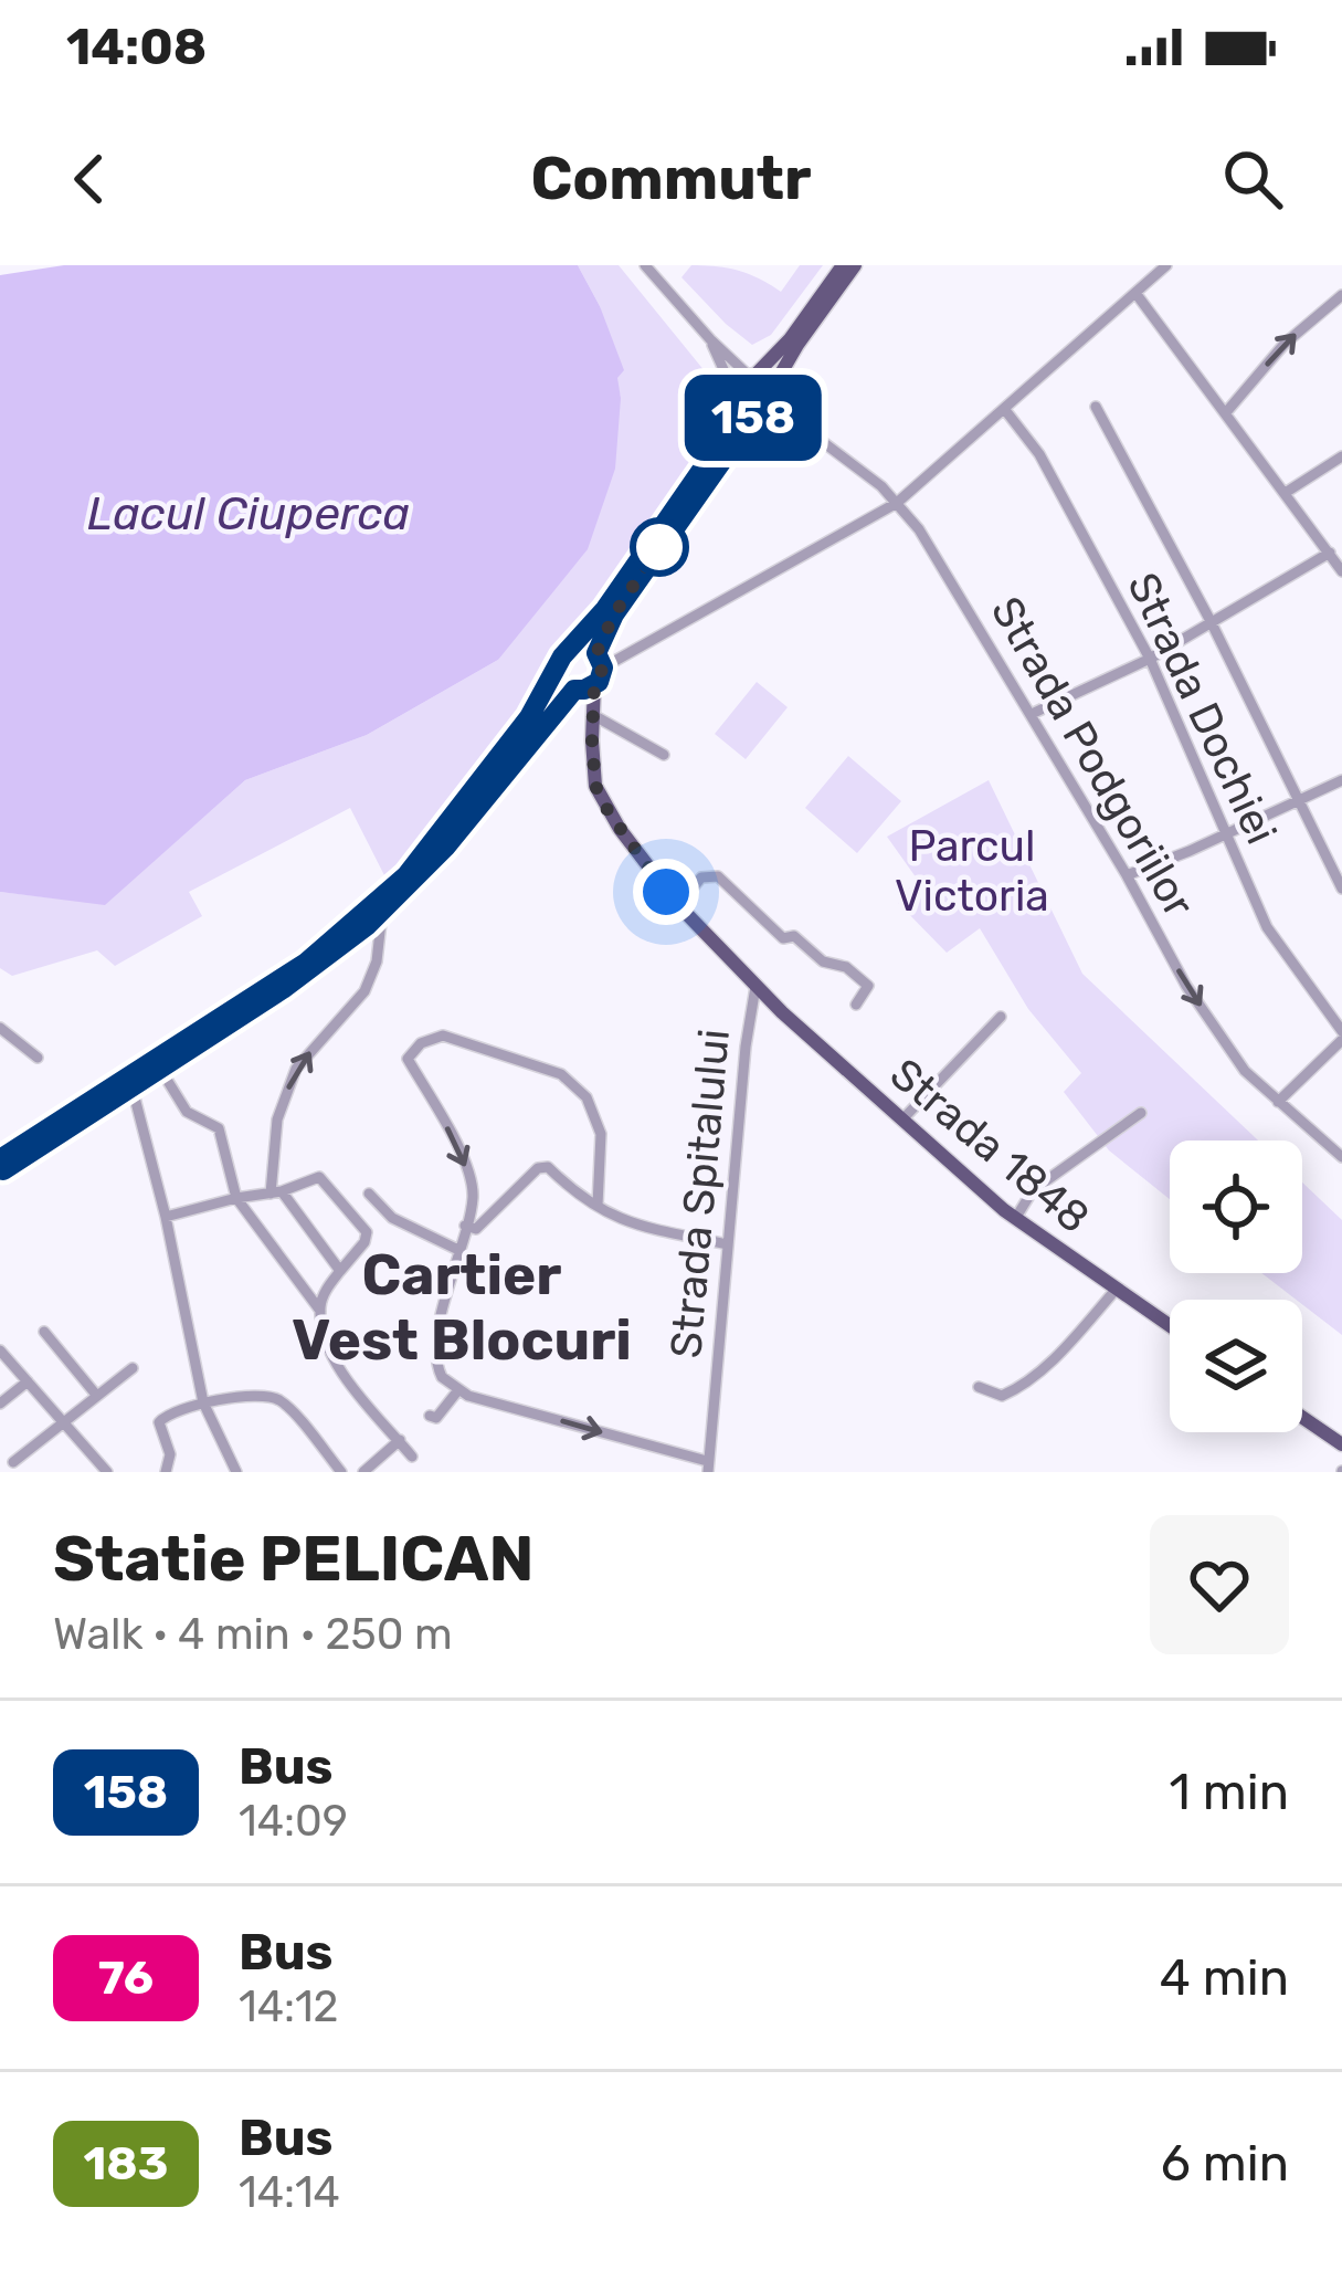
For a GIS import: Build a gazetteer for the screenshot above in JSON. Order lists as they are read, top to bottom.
{
  "streets": {
    "main road": ["Strada 1848", "Strada Spitalului"],
    "street": ["Strada Dochiei", "Strada Podgoriilor"]
  },
  "crossings": [
    ["Strada 1848", "Strada Spitalului"]
  ],
  "districts": ["Cartier Vest Blocuri"],
  "water": ["Lacul Ciuperca"],
  "parks": ["Parcul Victoria"],
  "lines": ["bus line 158"],
  "page": {
    "status": "14:08",
    "header": "Commutr",
    "on_map": "158",
    "heading": ["Statie PELICAN", "Walk · 4 min · 250 m"],
    "list": [
      {
        "mark": "158",
        "name": "Bus",
        "note": "14:09",
        "value": "1 min"
      },
      {
        "mark": "76",
        "name": "Bus",
        "note": "14:12",
        "value": "4 min"
      },
      {
        "mark": "183",
        "name": "Bus",
        "note": "14:14",
        "value": "6 min"
      }
    ]
  }
}
